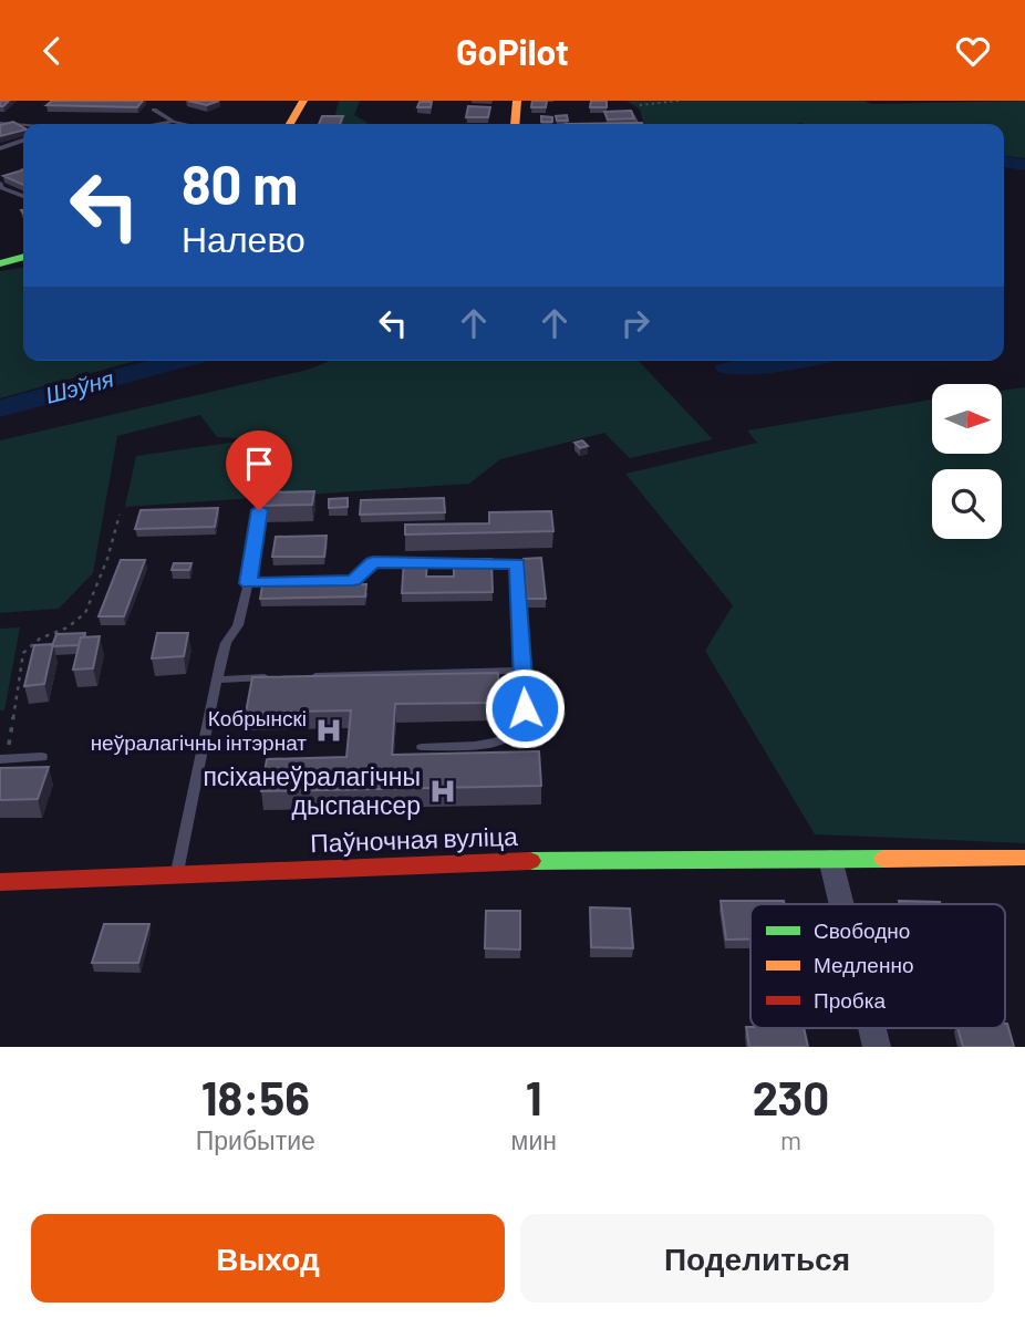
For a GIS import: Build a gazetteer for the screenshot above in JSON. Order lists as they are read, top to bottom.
{
  "streets": {
    "street": ["Паўночная вуліца"]
  },
  "water": ["Шэўня"],
  "places": {
    "hospital": ["Кобрынскі неўралагічны інтэрнат", "псіханеўралагічны дыспансер"]
  },
  "legend": ["Свободно", "Медленно", "Пробка"],
  "north": "right",
  "page": {
    "header": "GoPilot",
    "turn": ["80 m", "Налево"],
    "eta": [
      "18:56",
      "Прибытие",
      "1",
      "мин",
      "230",
      "m"
    ],
    "buttons": ["Выход", "Поделиться"]
  }
}
